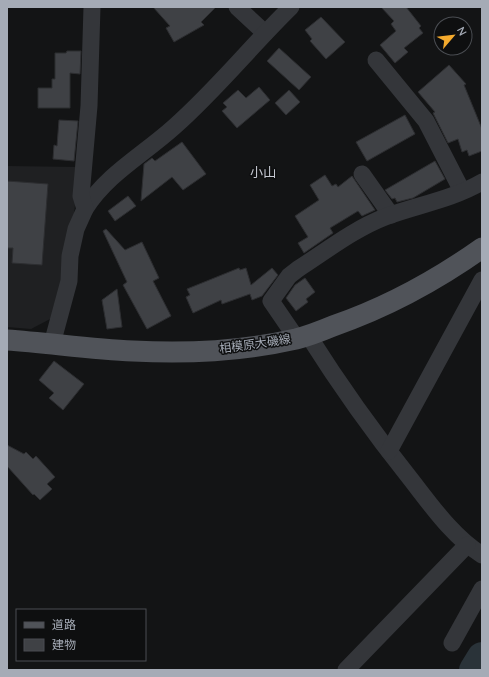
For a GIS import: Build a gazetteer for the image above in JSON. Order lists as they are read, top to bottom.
{
  "streets": {
    "main road": ["相模原大磯線"]
  },
  "districts": ["小山"],
  "legend": ["道路", "建物"],
  "north": "top right"
}
